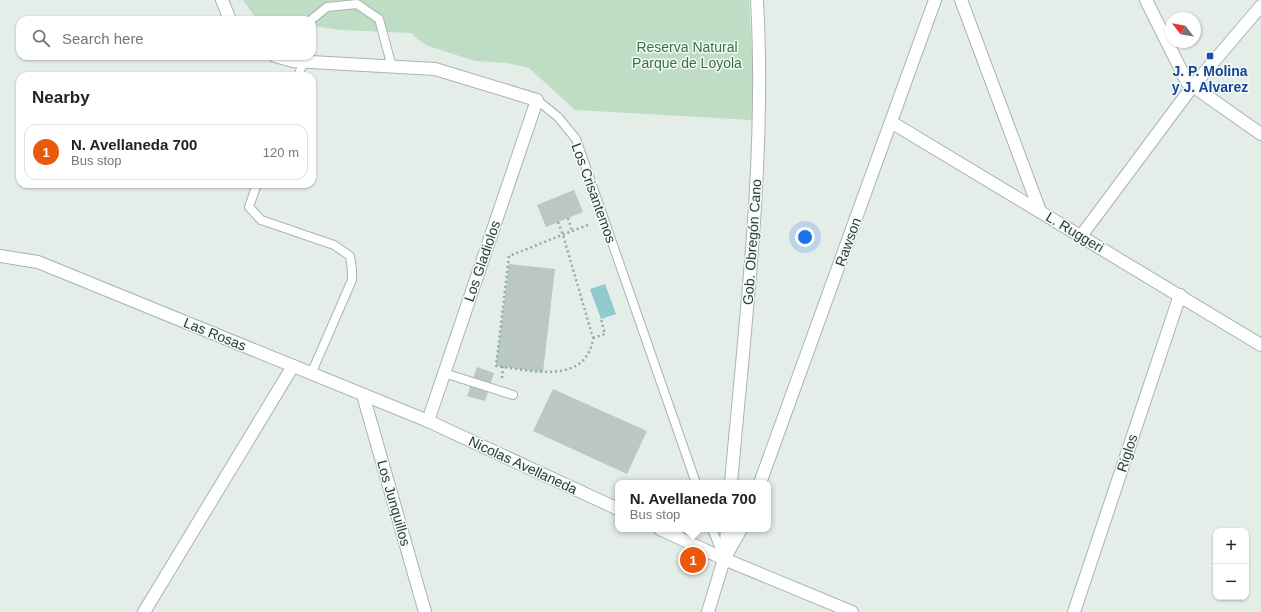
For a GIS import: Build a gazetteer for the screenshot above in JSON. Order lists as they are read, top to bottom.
{
  "streets": {
    "street": [
      "Los Crisantemos",
      "L. Ruggeri",
      "Gob. Obregón Cano",
      "Rawson",
      "Los Gladiolos",
      "Las Rosas",
      "Riglos",
      "Nicolas Avellaneda",
      "Los Junquillos"
    ]
  },
  "crossings": [
    ["Los Crisantemos", "Los Gladiolos"],
    ["L. Ruggeri", "Riglos"],
    ["Los Gladiolos", "Las Rosas"],
    ["Los Gladiolos", "Nicolas Avellaneda"],
    ["Las Rosas", "Nicolas Avellaneda"],
    ["Las Rosas", "Los Junquillos"]
  ],
  "parks": ["Reserva Natural Parque de Loyola"],
  "places": {
    "transit": ["J. P. Molina y J. Alvarez"]
  },
  "north": "top left",
  "page": {
    "search": "Search here",
    "heading": "Nearby",
    "list": [
      {
        "mark": "1",
        "name": "N. Avellaneda 700",
        "note": "Bus stop",
        "value": "120 m"
      }
    ],
    "popup": ["N. Avellaneda 700", "Bus stop"],
    "map_buttons": ["+", "−"],
    "pins": "1"
  }
}
